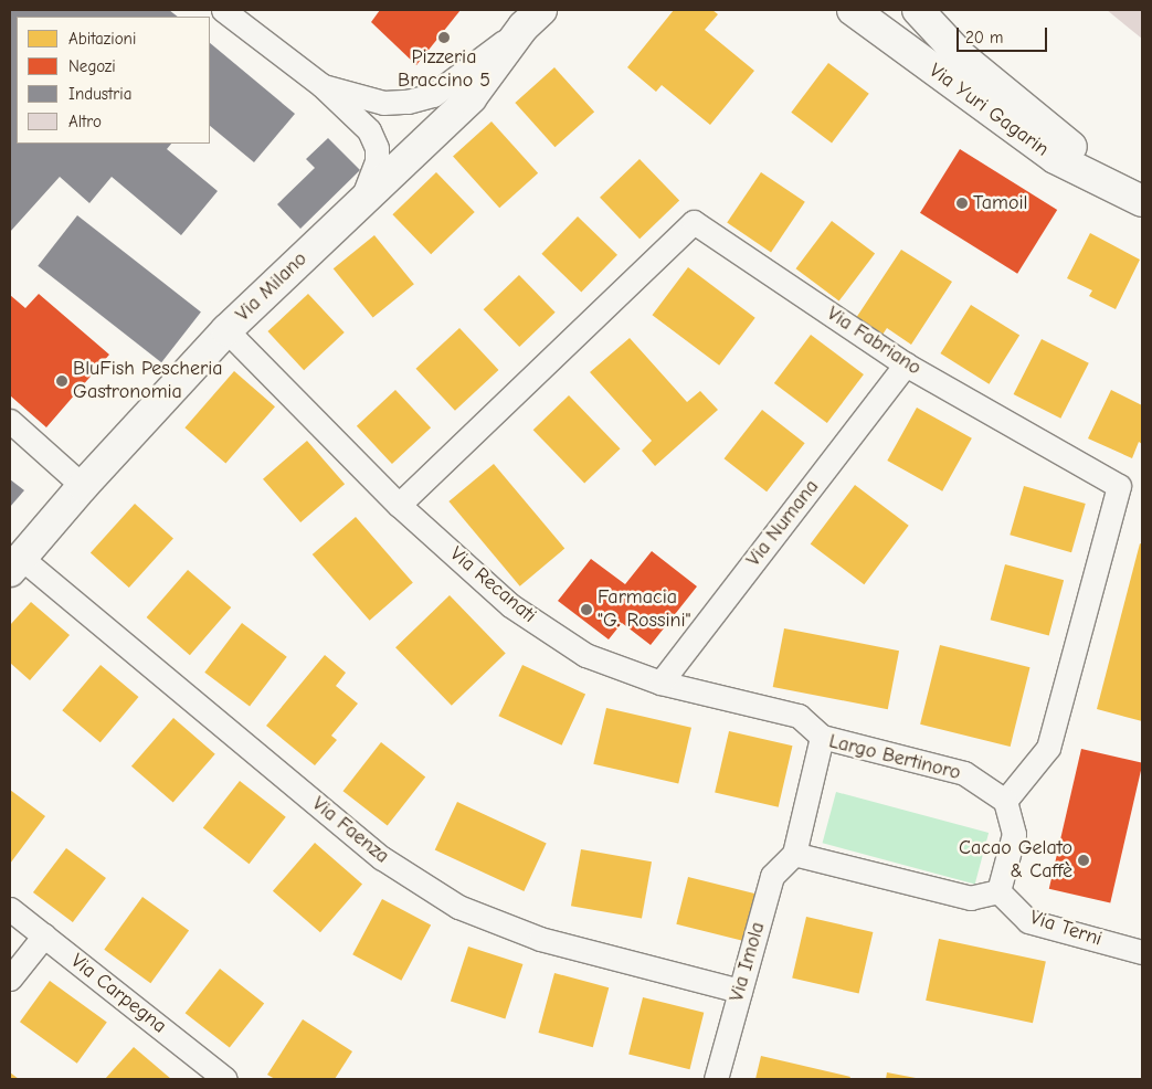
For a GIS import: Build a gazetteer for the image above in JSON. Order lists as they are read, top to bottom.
{
  "streets": {
    "street": [
      "Via Yuri Gagarin",
      "Via Milano",
      "Via Fabriano",
      "Via Numana",
      "Via Recanati",
      "Largo Bertinoro",
      "Via Faenza",
      "Via Terni",
      "Via Imola",
      "Via Carpegna"
    ]
  },
  "crossings": [
    ["Via Milano", "Via Recanati"],
    ["Via Milano", "Via Faenza"],
    ["Via Fabriano", "Via Numana"],
    ["Via Fabriano", "Via Recanati"],
    ["Via Fabriano", "Largo Bertinoro"],
    ["Via Numana", "Via Recanati"],
    ["Via Recanati", "Largo Bertinoro"],
    ["Largo Bertinoro", "Via Imola"],
    ["Via Faenza", "Via Imola"]
  ],
  "places": [
    "Pizzeria Braccino 5",
    "Tamoil",
    "BluFish Pescheria Gastronomia",
    "Farmacia \"G. Rossini\"",
    "Cacao Gelato & Caffè"
  ],
  "legend": [
    "Abitazioni",
    "Negozi",
    "Industria",
    "Altro"
  ],
  "scale_bar": "20 m"
}
